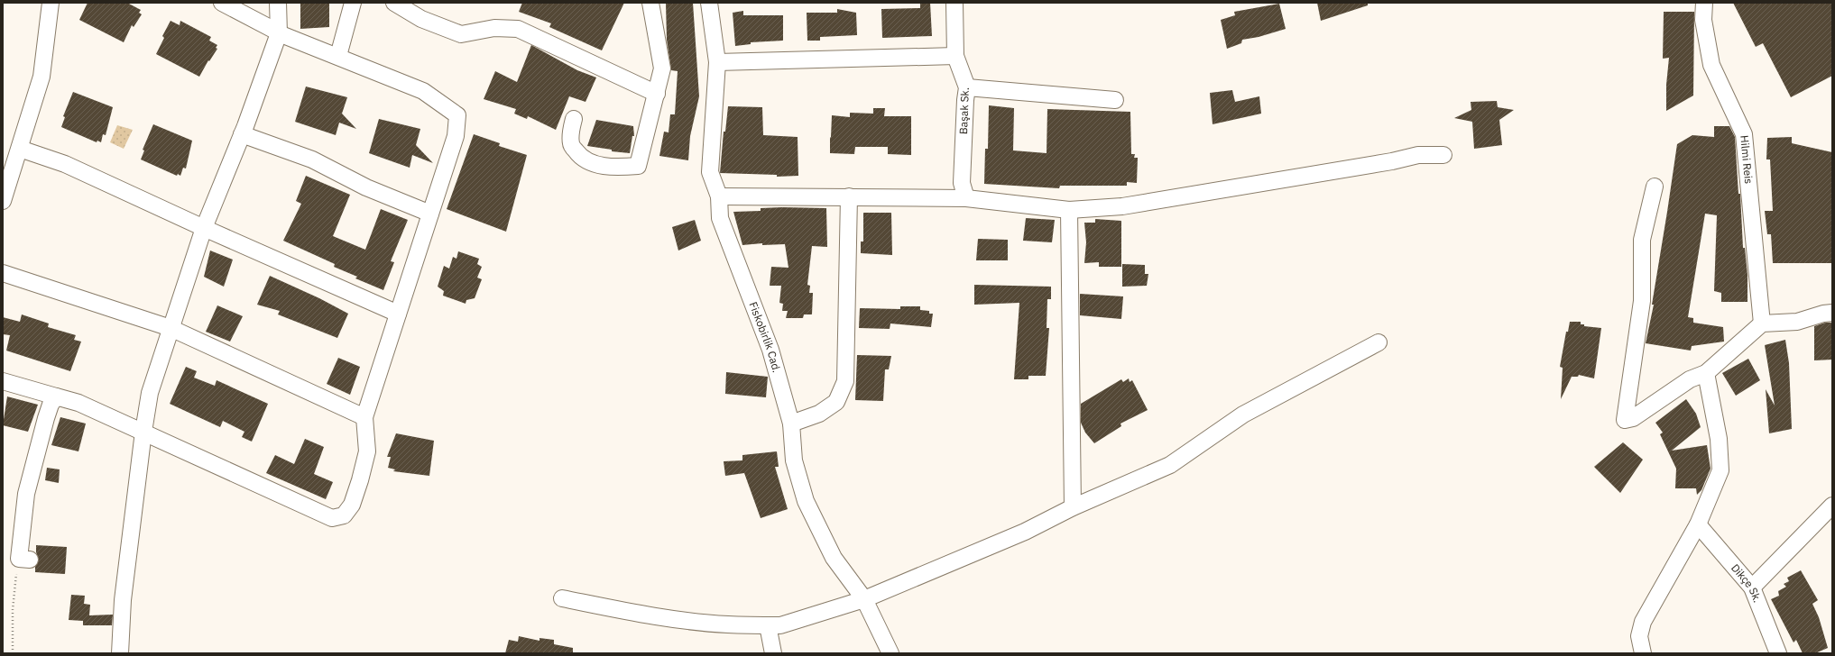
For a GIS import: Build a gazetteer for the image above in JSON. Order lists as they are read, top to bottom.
{
  "streets": {
    "street": [
      "Başak Sk.",
      "Hilmi Reis",
      "Fiskobirlik Cad.",
      "Dikçe Sk."
    ]
  }
}
